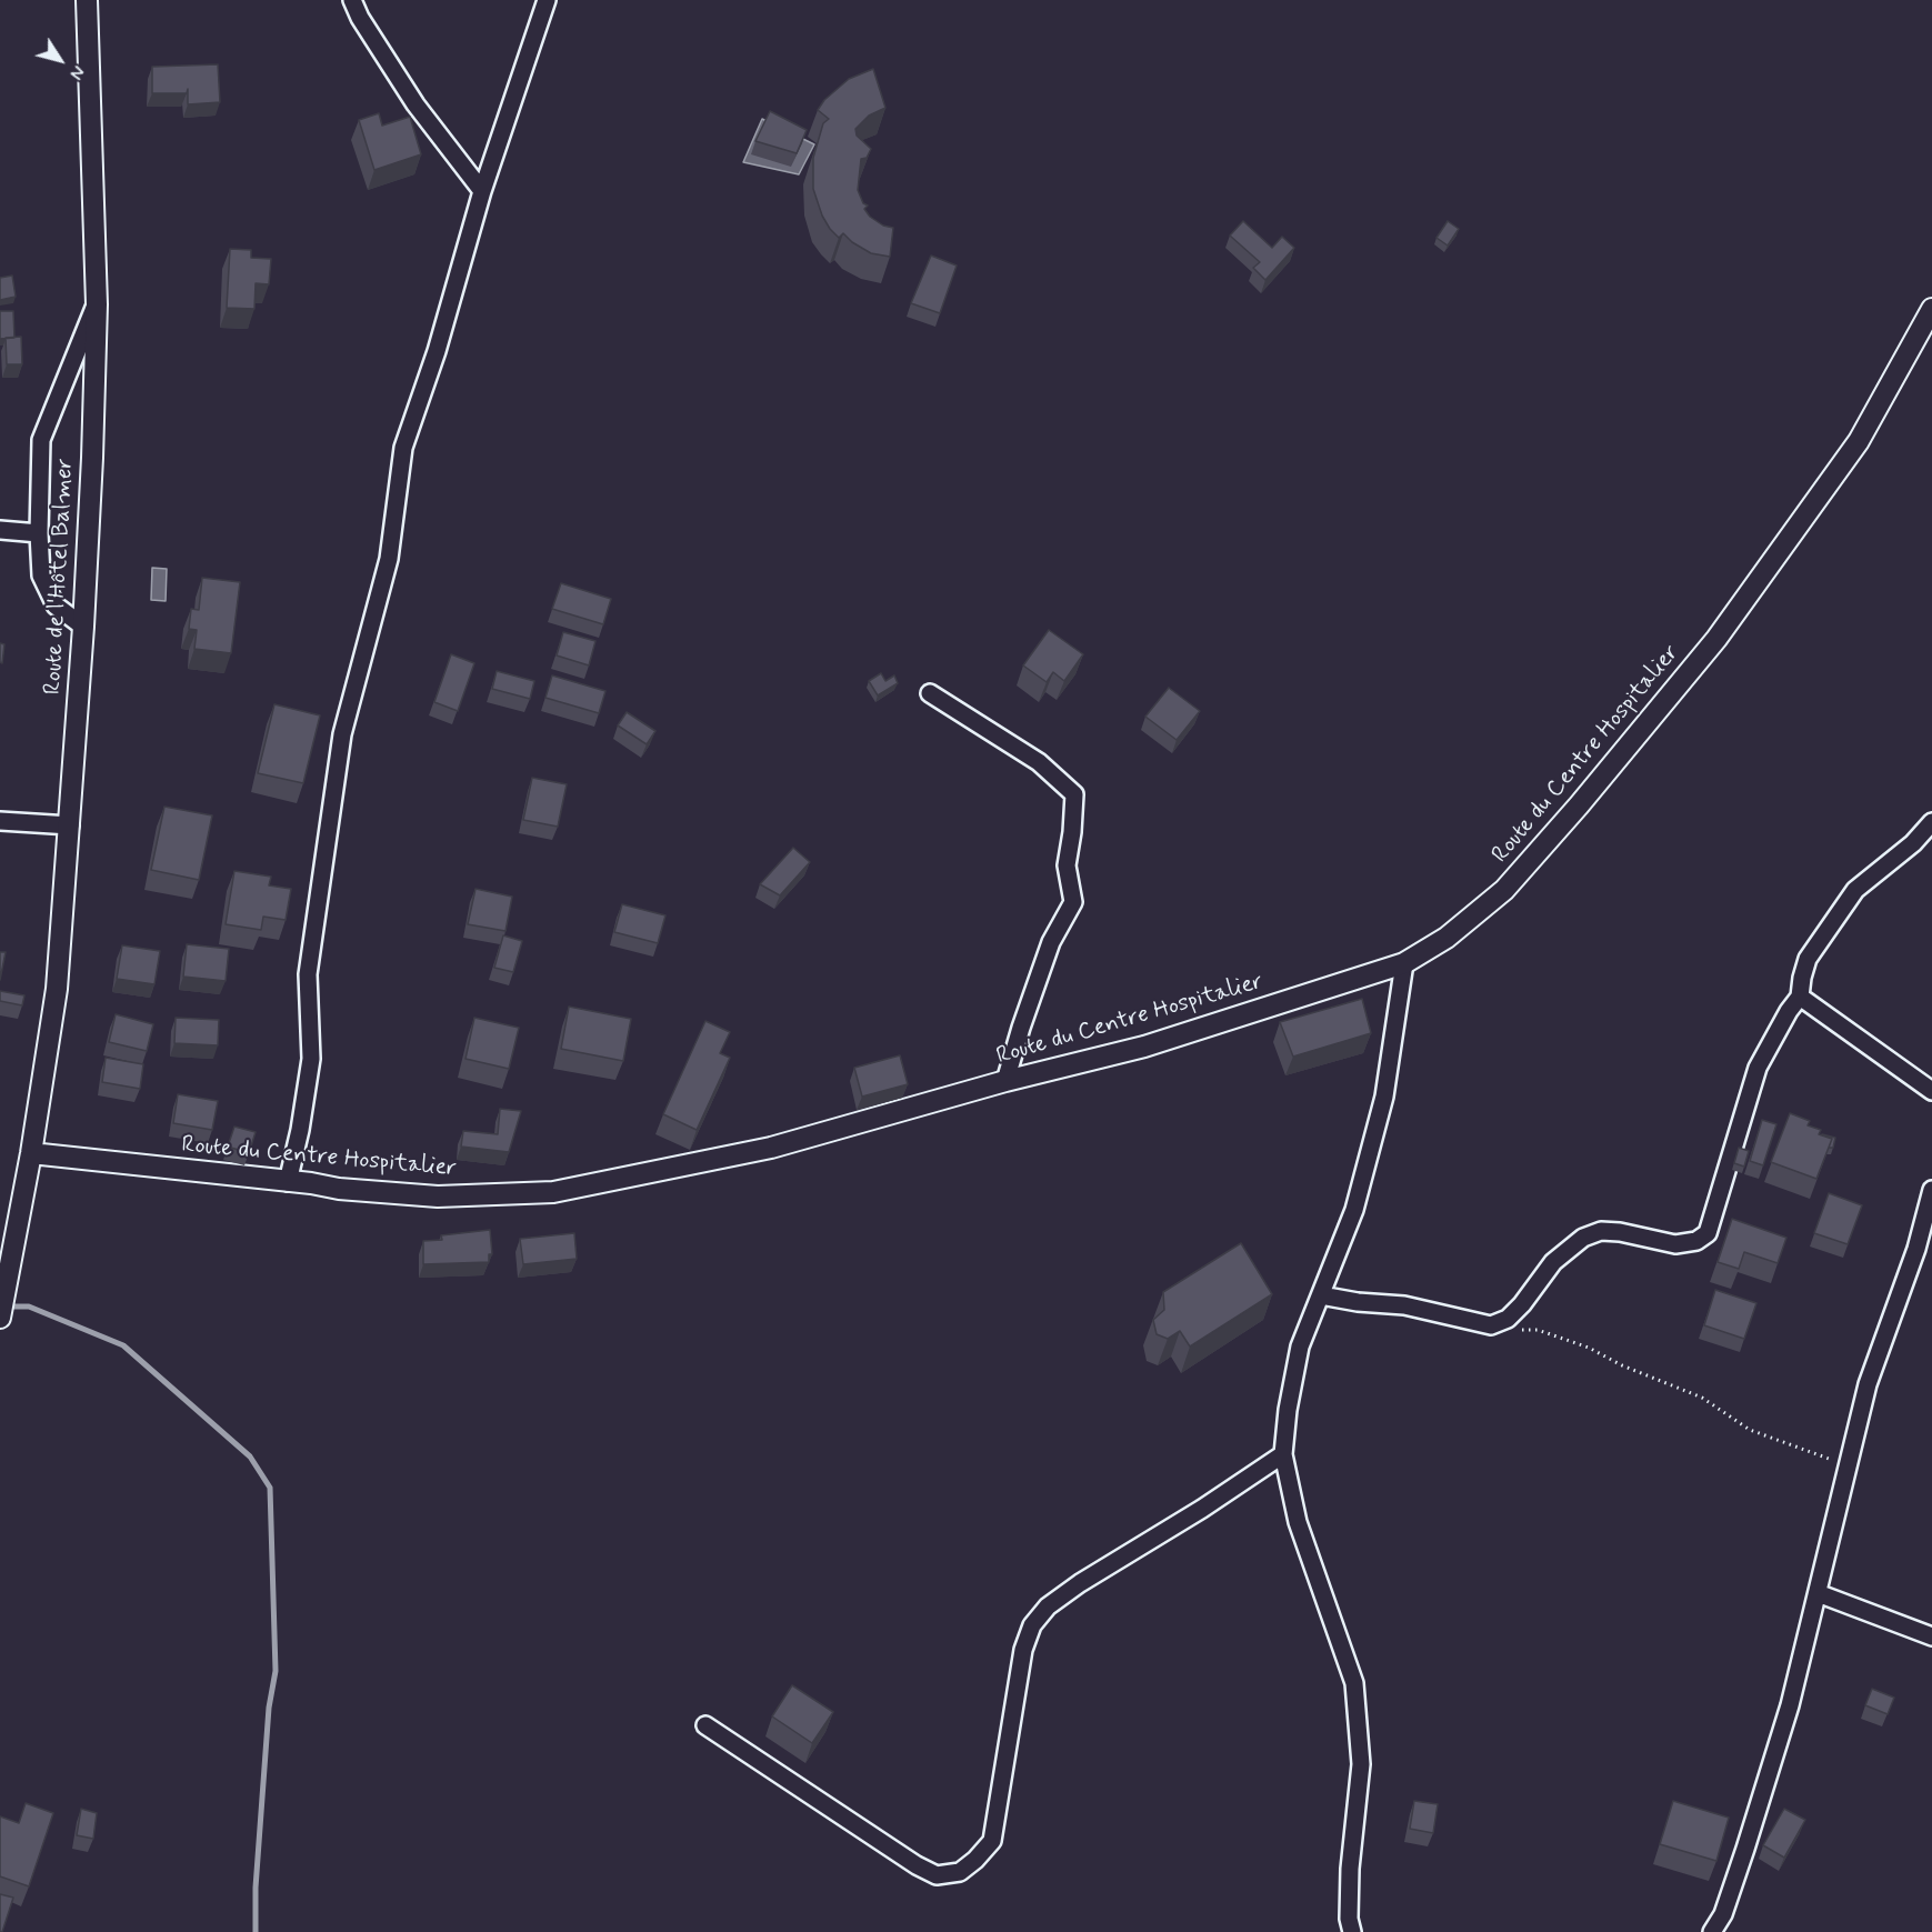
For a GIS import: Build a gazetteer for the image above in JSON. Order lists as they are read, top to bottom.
{
  "streets": {
    "street": ["Route de l'Hôtel Balmer", "Route du Centre Hospitalier"]
  },
  "crossings": [
    ["Route de l'Hôtel Balmer", "Route du Centre Hospitalier"]
  ],
  "north": "bottom right"
}
